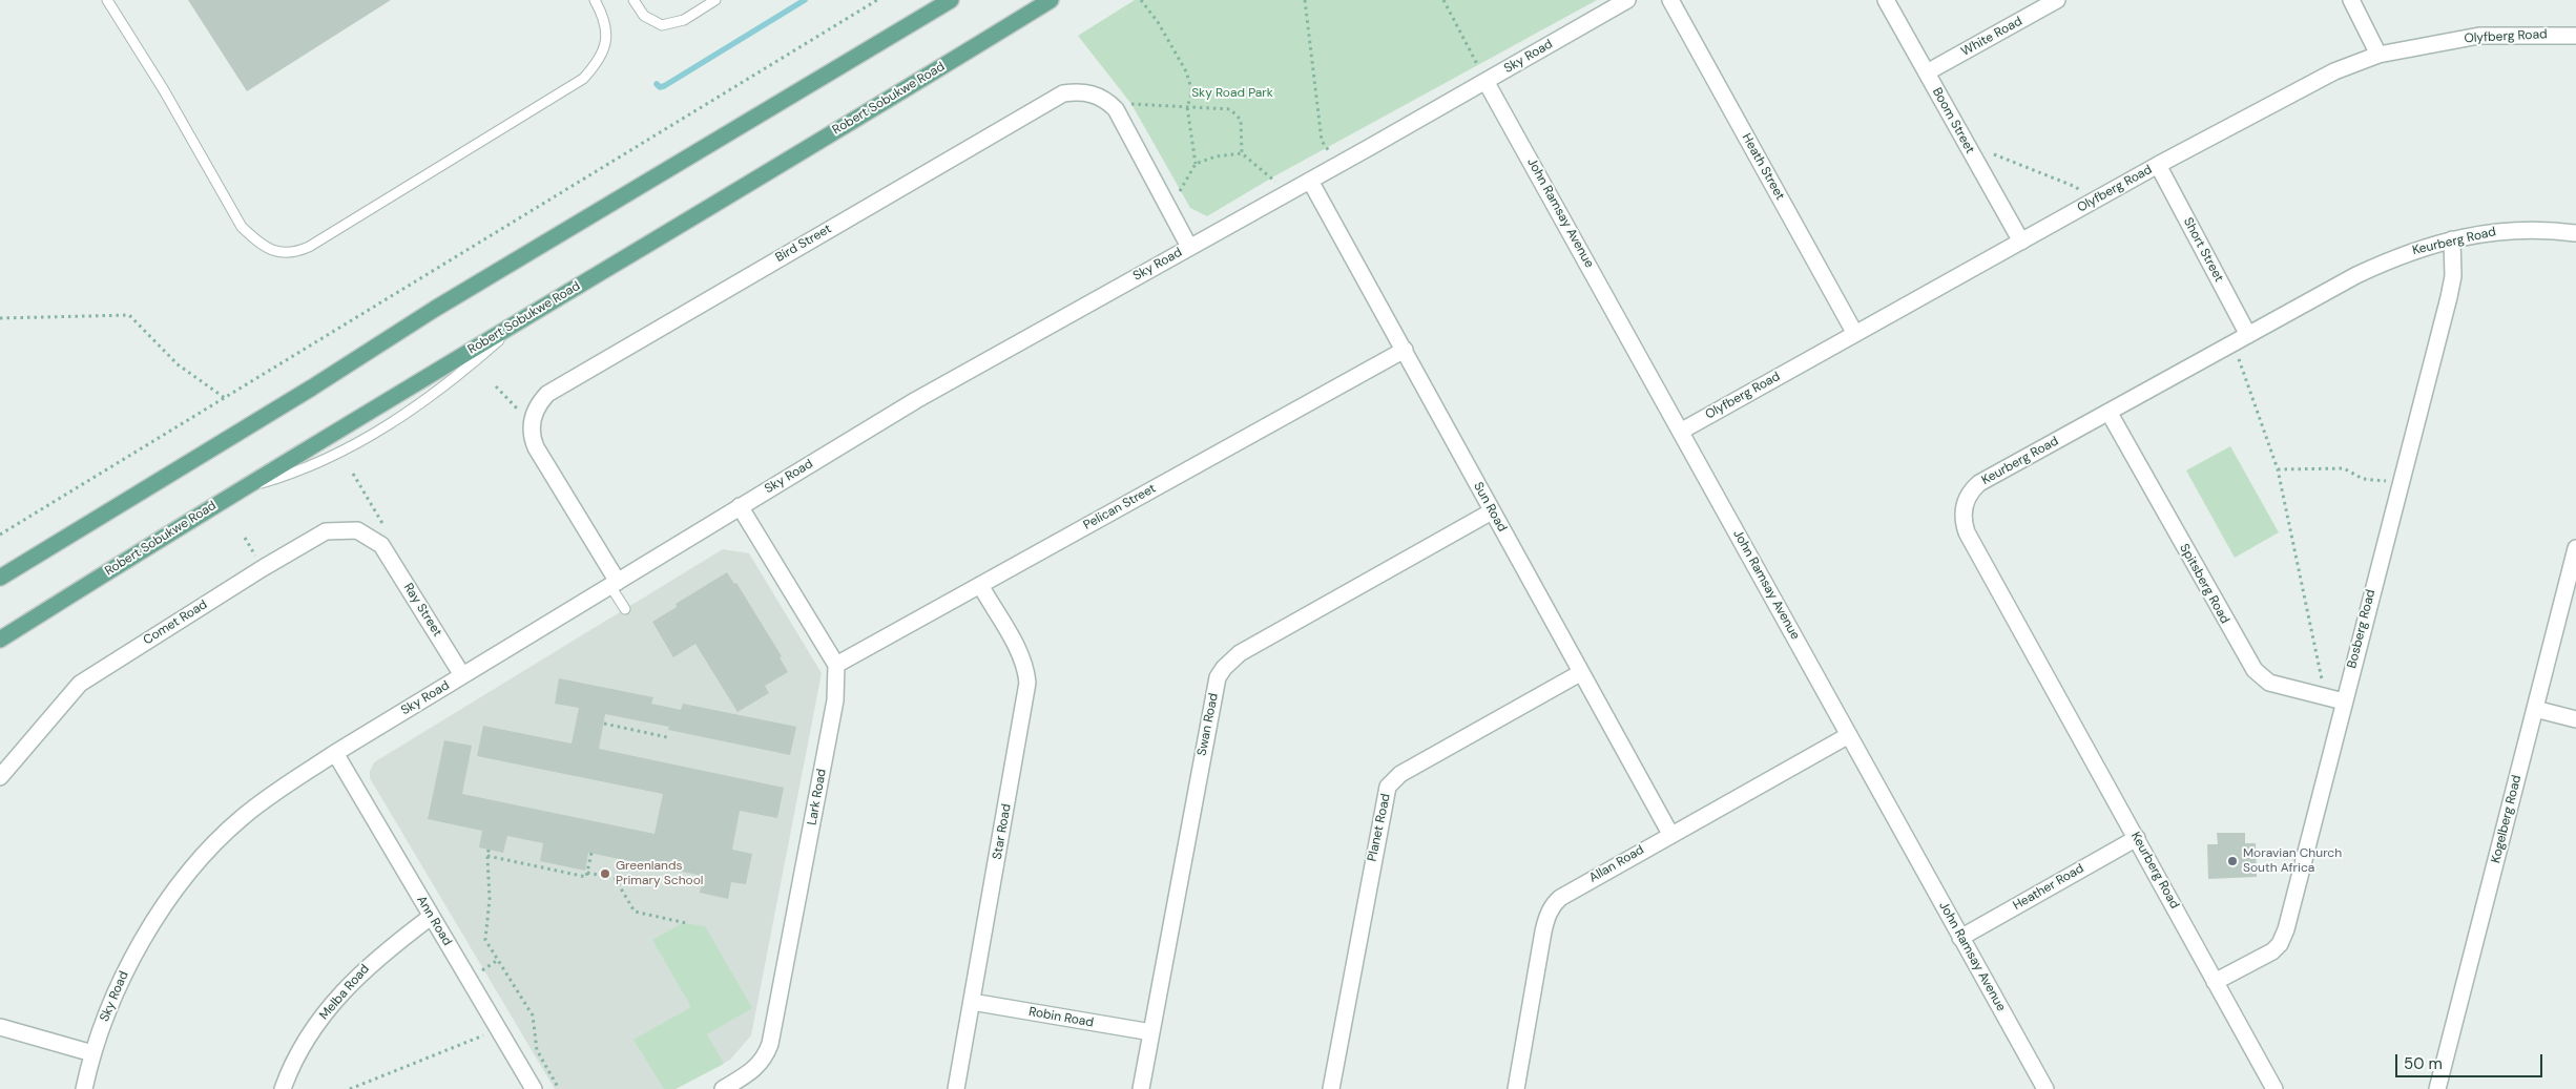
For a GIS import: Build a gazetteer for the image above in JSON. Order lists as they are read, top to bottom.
{
  "streets": {
    "main road": ["Robert Sobukwe Road"],
    "street": [
      "White Road",
      "Olyfberg Road",
      "Sky Road",
      "Boom Street",
      "Heath Street",
      "John Ramsay Avenue",
      "Keurberg Road",
      "Bird Street",
      "Short Street",
      "Pelican Street",
      "Sun Road",
      "Spitsberg Road",
      "Ray Street",
      "Comet Road",
      "Bosberg Road",
      "Swan Road",
      "Lark Road",
      "Kogelberg Road",
      "Planet Road",
      "Star Road",
      "Allan Road",
      "Heather Road",
      "Ann Road",
      "Melba Road",
      "Robin Road"
    ]
  },
  "crossings": [
    ["White Road", "Boom Street"],
    ["Olyfberg Road", "Boom Street"],
    ["Olyfberg Road", "Heath Street"],
    ["Olyfberg Road", "John Ramsay Avenue"],
    ["Olyfberg Road", "Short Street"],
    ["Sky Road", "John Ramsay Avenue"],
    ["Sky Road", "Bird Street"],
    ["Sky Road", "Sun Road"],
    ["Sky Road", "Ray Street"],
    ["Sky Road", "Ann Road"],
    ["John Ramsay Avenue", "Allan Road"],
    ["John Ramsay Avenue", "Heather Road"],
    ["Keurberg Road", "Short Street"],
    ["Keurberg Road", "Spitsberg Road"],
    ["Keurberg Road", "Bosberg Road"],
    ["Keurberg Road", "Heather Road"],
    ["Pelican Street", "Sun Road"],
    ["Pelican Street", "Lark Road"],
    ["Pelican Street", "Star Road"],
    ["Sun Road", "Swan Road"],
    ["Sun Road", "Planet Road"],
    ["Sun Road", "Allan Road"],
    ["Spitsberg Road", "Bosberg Road"],
    ["Ray Street", "Comet Road"],
    ["Swan Road", "Robin Road"],
    ["Star Road", "Robin Road"],
    ["Ann Road", "Melba Road"]
  ],
  "parks": ["Sky Road Park"],
  "places": ["Moravian Church South Africa", "Greenlands Primary School"],
  "scale_bar": "50 m"
}
